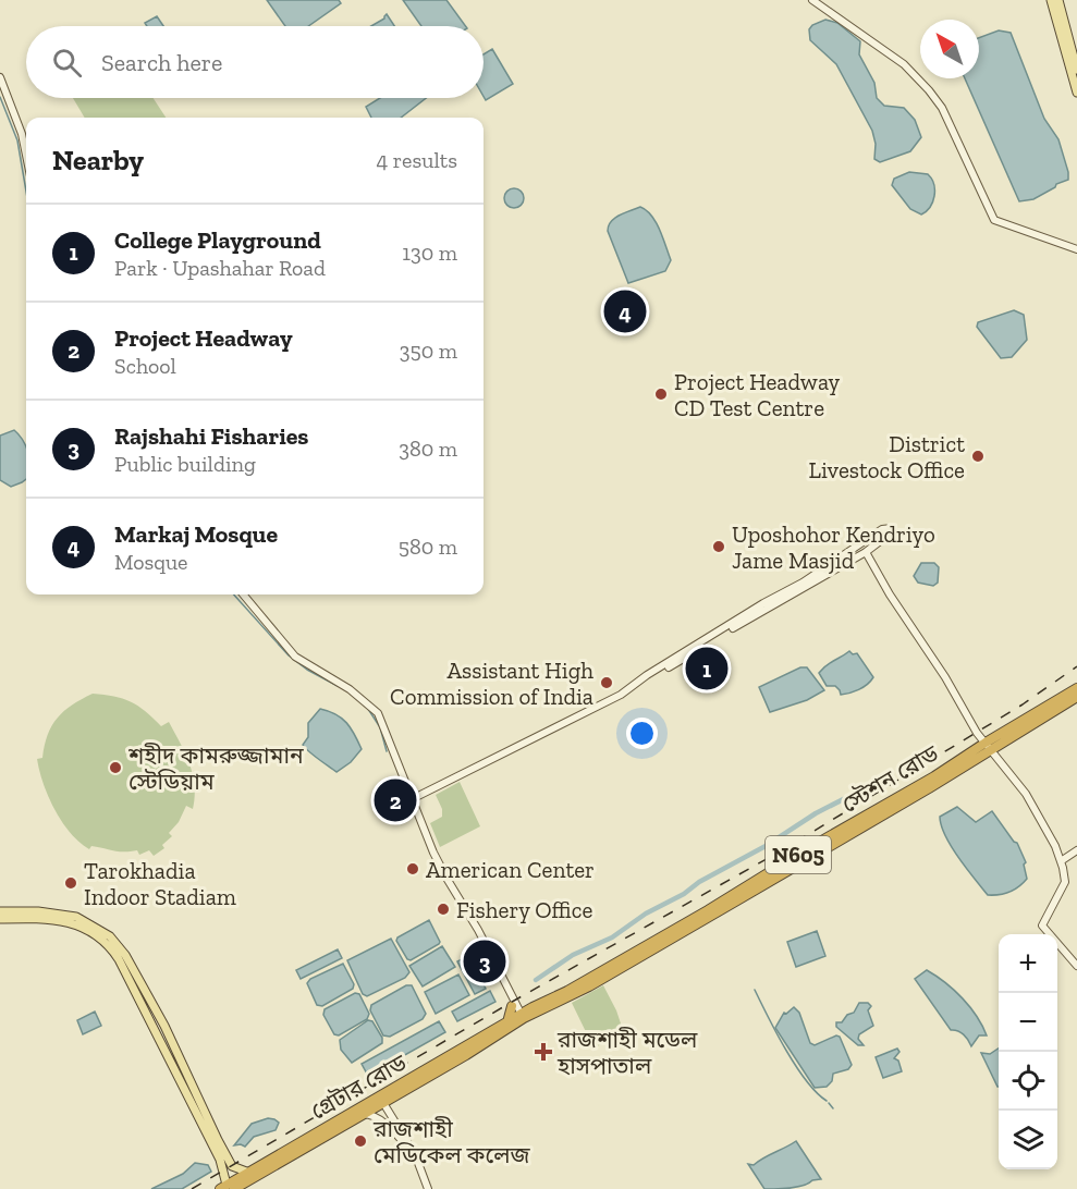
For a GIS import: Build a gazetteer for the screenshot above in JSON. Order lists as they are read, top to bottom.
{
  "streets": {
    "highway": ["স্টেশন রোড", "N605", "গ্রেটার রোড"]
  },
  "crossings": [
    ["স্টেশন রোড", "N605"],
    ["স্টেশন রোড", "গ্রেটার রোড"],
    ["N605", "গ্রেটার রোড"]
  ],
  "places": {
    "other": [
      "Project Headway CD Test Centre",
      "District Livestock Office",
      "Uposhohor Kendriyo Jame Masjid",
      "Assistant High Commission of India",
      "শহীদ কামরুজ্জামান স্টেডিয়াম",
      "American Center",
      "Tarokhadia Indoor Stadiam",
      "Fishery Office",
      "রাজশাহী মেডিকেল কলেজ"
    ],
    "health": ["রাজশাহী মডেল হাসপাতাল"]
  },
  "north": "top left",
  "page": {
    "search": "Search here",
    "heading": ["Nearby", "4 results"],
    "list": [
      {
        "mark": "1",
        "name": "College Playground",
        "note": "Park · Upashahar Road",
        "value": "130 m"
      },
      {
        "mark": "2",
        "name": "Project Headway",
        "note": "School",
        "value": "350 m"
      },
      {
        "mark": "3",
        "name": "Rajshahi Fisharies",
        "note": "Public building",
        "value": "380 m"
      },
      {
        "mark": "4",
        "name": "Markaj Mosque",
        "note": "Mosque",
        "value": "580 m"
      }
    ],
    "pins": [
      "4",
      "1",
      "2",
      "3"
    ],
    "map_buttons": ["+", "−"]
  }
}
